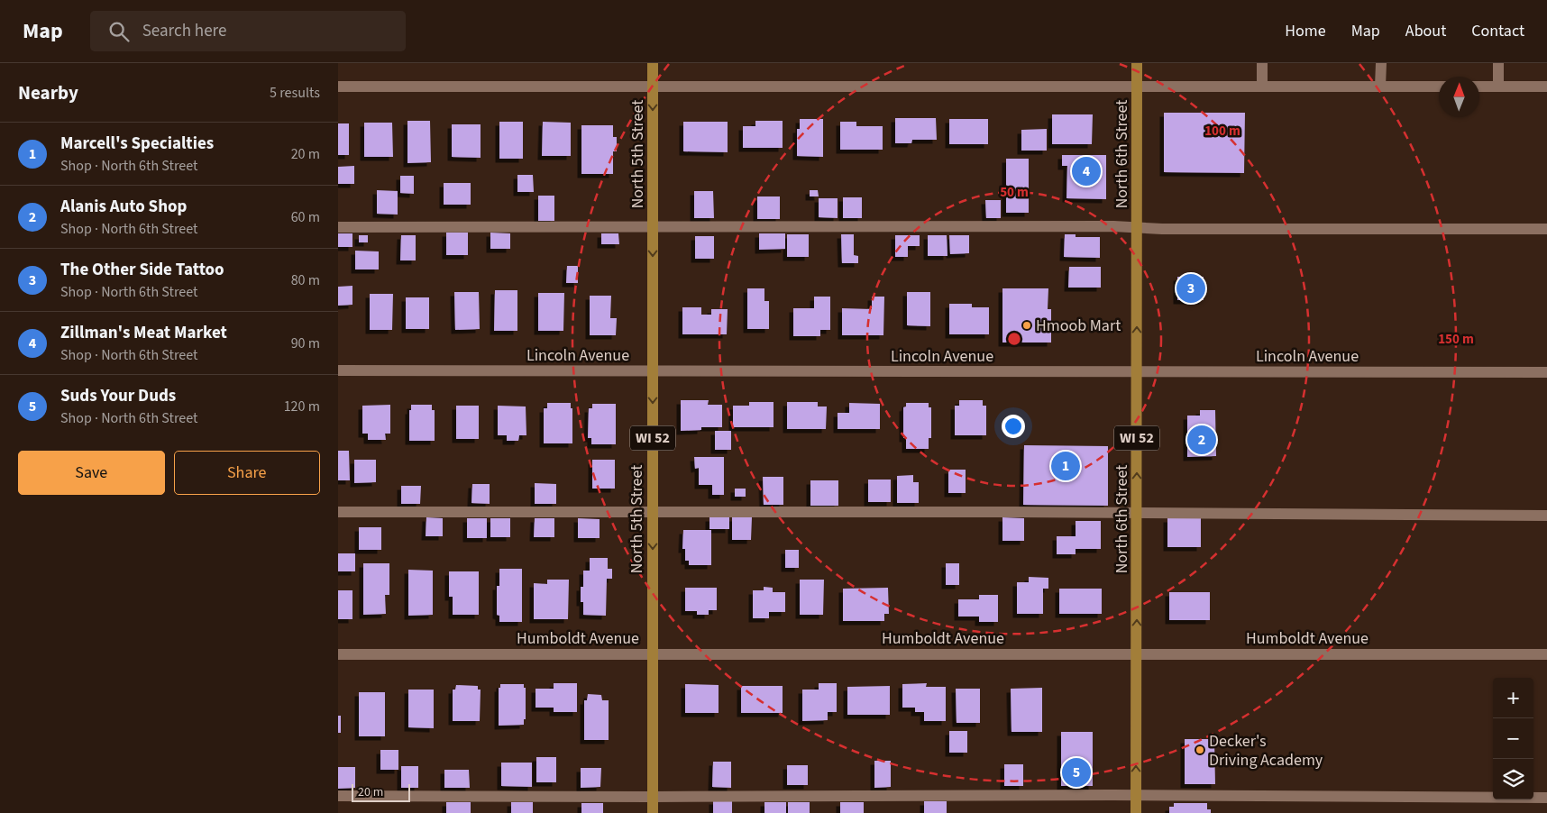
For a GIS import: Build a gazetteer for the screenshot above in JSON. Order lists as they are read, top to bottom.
{
  "streets": {
    "main road": ["North 5th Street", "North 6th Street", "WI 52"],
    "street": ["Lincoln Avenue", "Humboldt Avenue"]
  },
  "crossings": [
    ["North 5th Street", "Lincoln Avenue"],
    ["North 5th Street", "Humboldt Avenue"],
    ["North 6th Street", "Lincoln Avenue"],
    ["North 6th Street", "Humboldt Avenue"]
  ],
  "one_way": ["North 5th Street", "North 6th Street"],
  "places": ["Hmoob Mart", "Decker's Driving Academy"],
  "scale_bar": "20 m",
  "north": "top",
  "page": {
    "header": "Map",
    "search": "Search here",
    "nav": [
      "Home",
      "Map",
      "About",
      "Contact"
    ],
    "heading": ["Nearby", "5 results"],
    "list": [
      {
        "mark": "1",
        "name": "Marcell's Specialties",
        "note": "Shop · North 6th Street",
        "value": "20 m"
      },
      {
        "mark": "2",
        "name": "Alanis Auto Shop",
        "note": "Shop · North 6th Street",
        "value": "60 m"
      },
      {
        "mark": "3",
        "name": "The Other Side Tattoo",
        "note": "Shop · North 6th Street",
        "value": "80 m"
      },
      {
        "mark": "4",
        "name": "Zillman's Meat Market",
        "note": "Shop · North 6th Street",
        "value": "90 m"
      },
      {
        "mark": "5",
        "name": "Suds Your Duds",
        "note": "Shop · North 6th Street",
        "value": "120 m"
      }
    ],
    "pins": [
      "4",
      "3",
      "2",
      "1",
      "5"
    ],
    "buttons": ["Save", "Share"],
    "map_buttons": ["+", "−"],
    "scale": "20 m"
  },
  "rings": ["100 m", "50 m", "150 m"]
}
